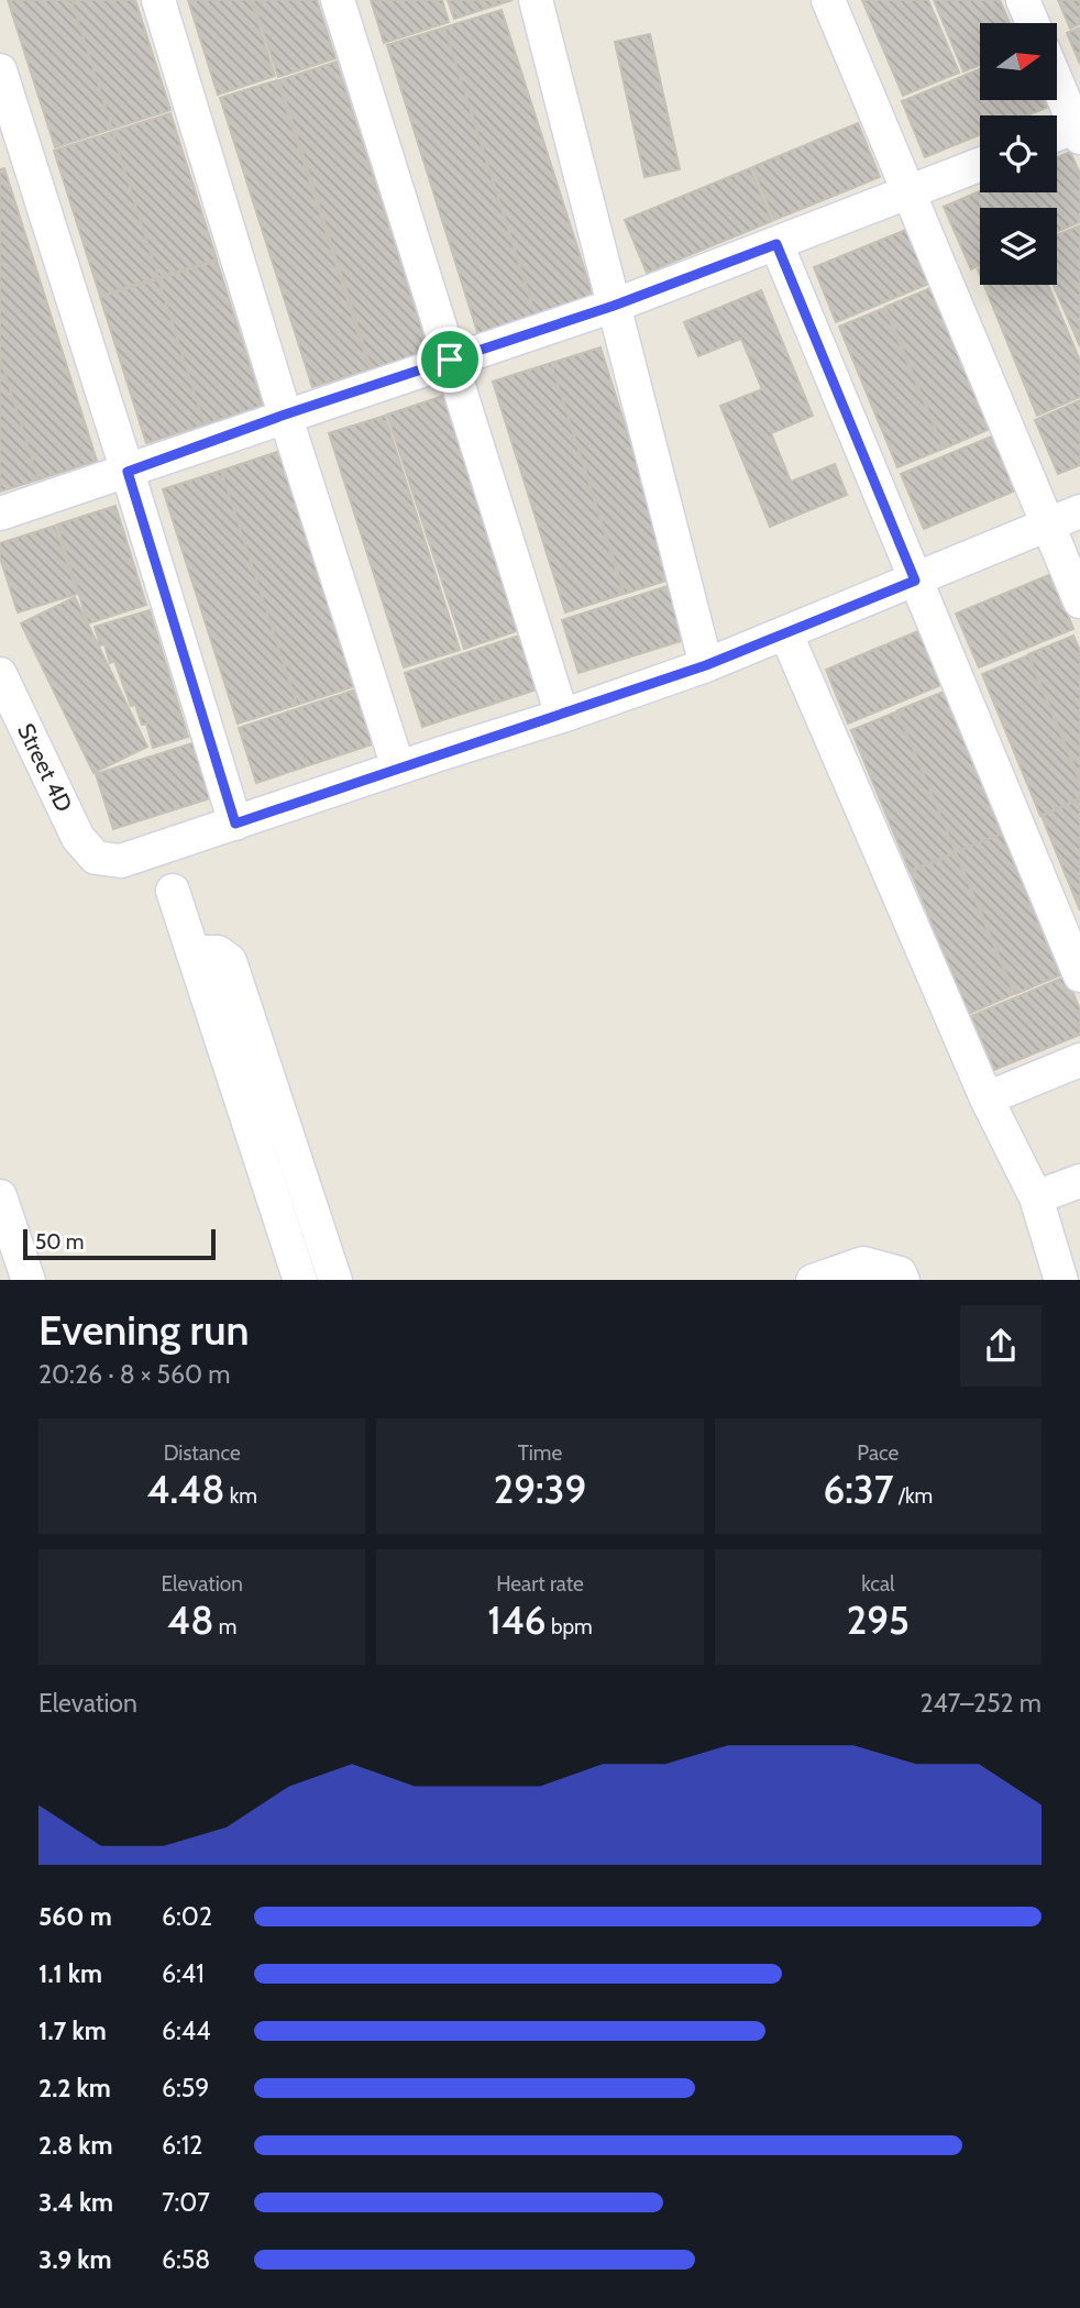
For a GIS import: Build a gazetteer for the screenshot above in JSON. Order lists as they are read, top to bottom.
{
  "streets": {
    "street": ["Street 4D"]
  },
  "scale_bar": "50 m",
  "north": "right",
  "page": {
    "scale": "50 m",
    "heading": ["Evening run", "20:26 · 8 × 560 m"],
    "stats": [
      ["Distance", "4.48 km"],
      ["Time", "29:39"],
      ["Pace", "6:37 /km"],
      ["Elevation", "48 m"],
      ["Heart rate", "146 bpm"],
      ["kcal", "295"]
    ],
    "chart": ["Elevation", "247–252 m"],
    "list": [
      {
        "name": "560 m",
        "note": "6:02"
      },
      {
        "name": "1.1 km",
        "note": "6:41"
      },
      {
        "name": "1.7 km",
        "note": "6:44"
      },
      {
        "name": "2.2 km",
        "note": "6:59"
      },
      {
        "name": "2.8 km",
        "note": "6:12"
      },
      {
        "name": "3.4 km",
        "note": "7:07"
      },
      {
        "name": "3.9 km",
        "note": "6:58"
      }
    ]
  }
}
